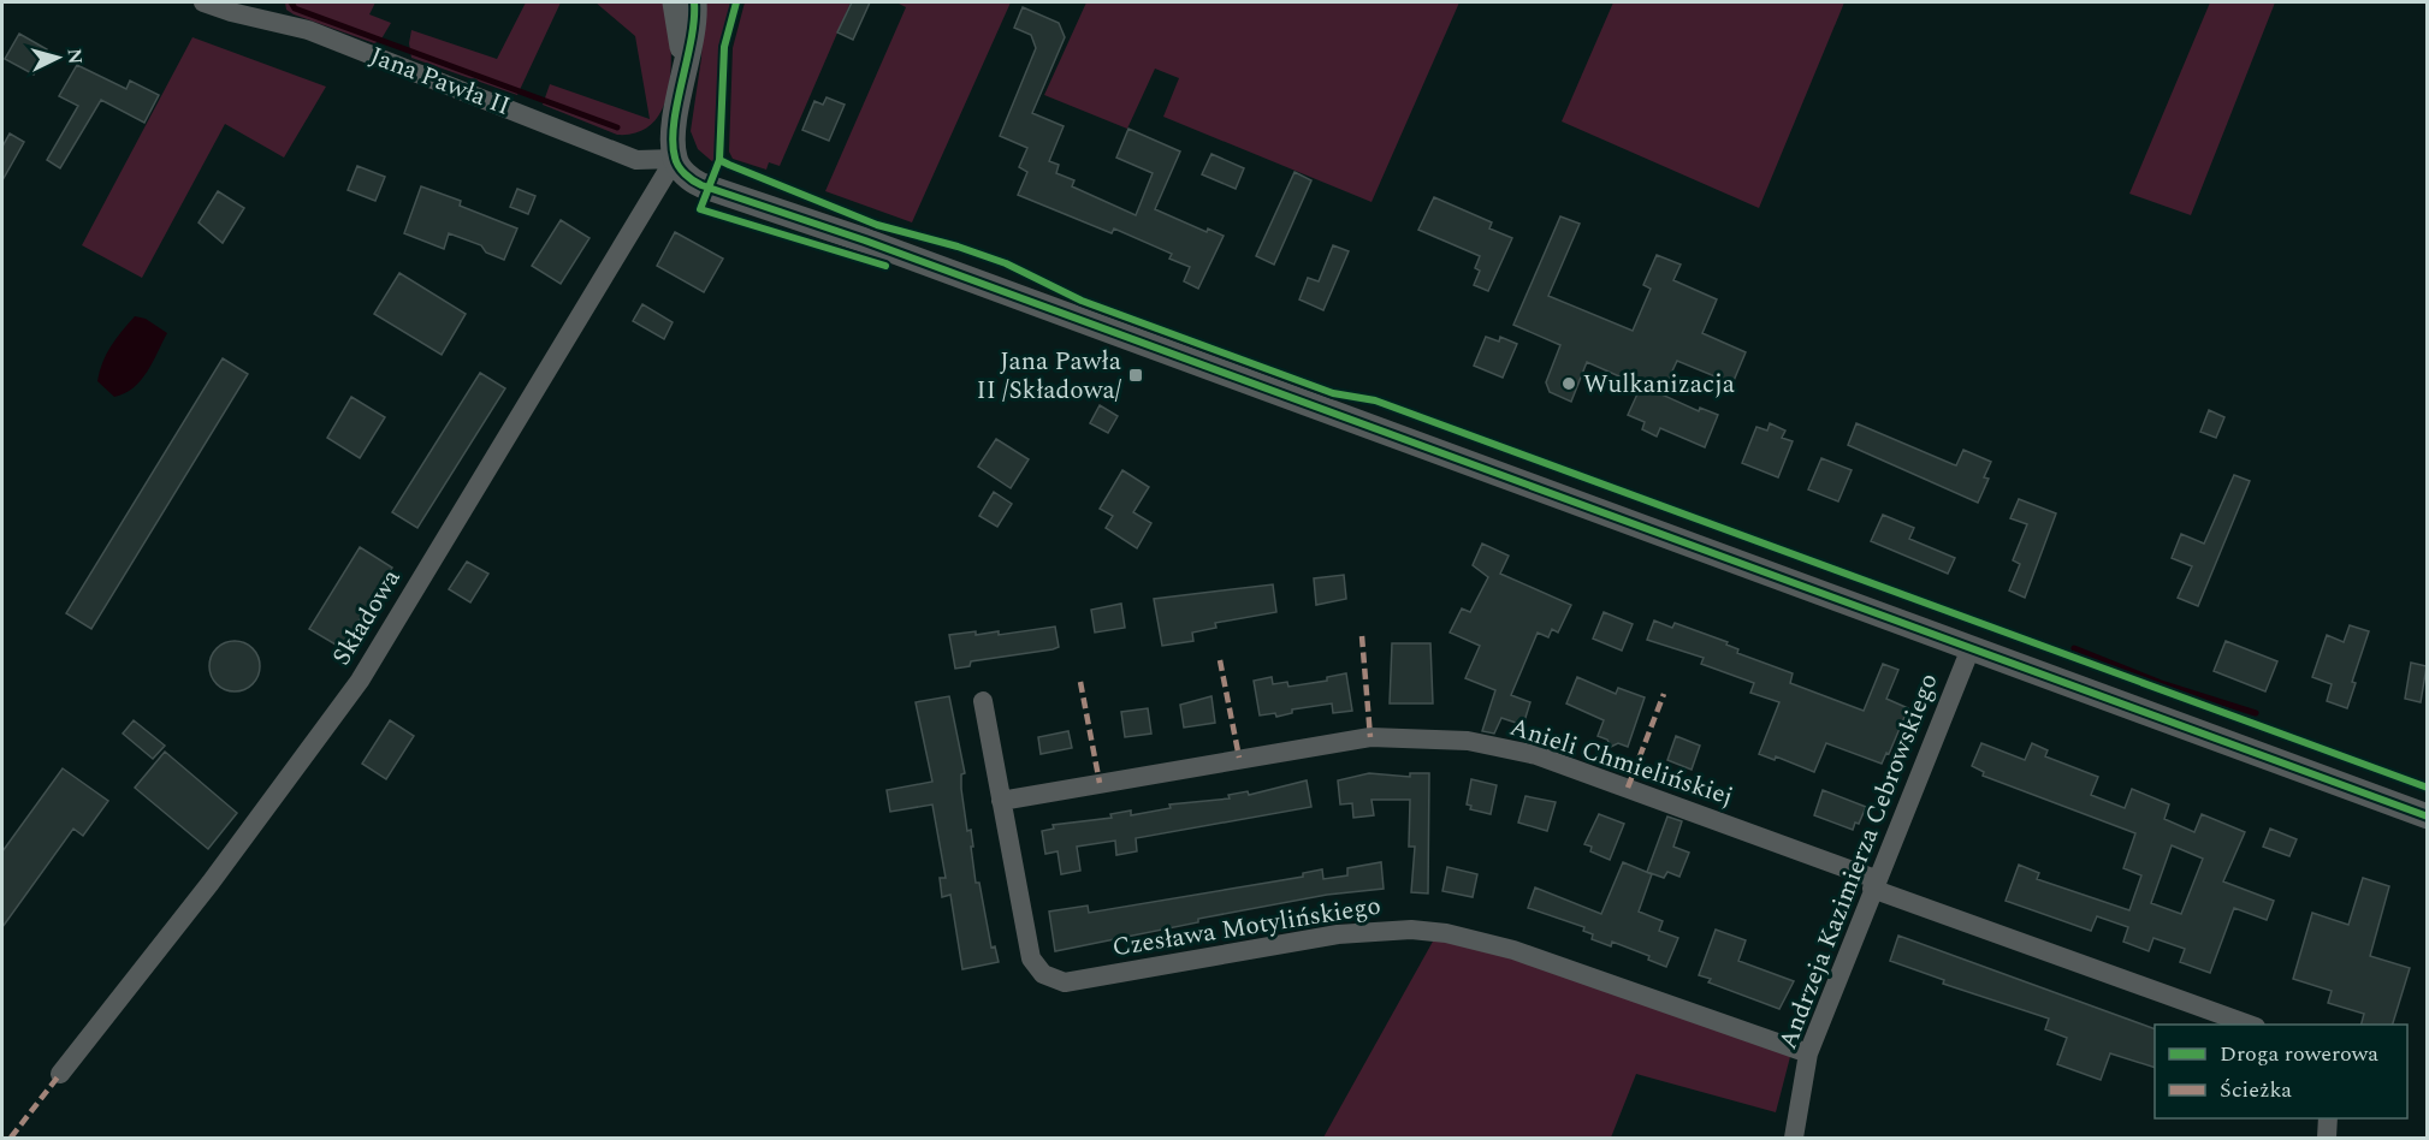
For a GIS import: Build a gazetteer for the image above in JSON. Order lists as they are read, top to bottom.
{
  "streets": {
    "street": [
      "Jana Pawła II",
      "Składowa",
      "Anieli Chmielińskiej",
      "Andrzeja Kazimierza Cebrowskiego",
      "Czesława Motylińskiego"
    ]
  },
  "crossings": [
    ["Jana Pawła II", "Składowa"],
    ["Anieli Chmielińskiej", "Andrzeja Kazimierza Cebrowskiego"],
    ["Anieli Chmielińskiej", "Czesława Motylińskiego"],
    ["Andrzeja Kazimierza Cebrowskiego", "Czesława Motylińskiego"]
  ],
  "places": {
    "transit": ["Jana Pawła II /Składowa/"],
    "other": ["Wulkanizacja"]
  },
  "legend": ["Droga rowerowa", "Ścieżka"],
  "north": "right"
}
